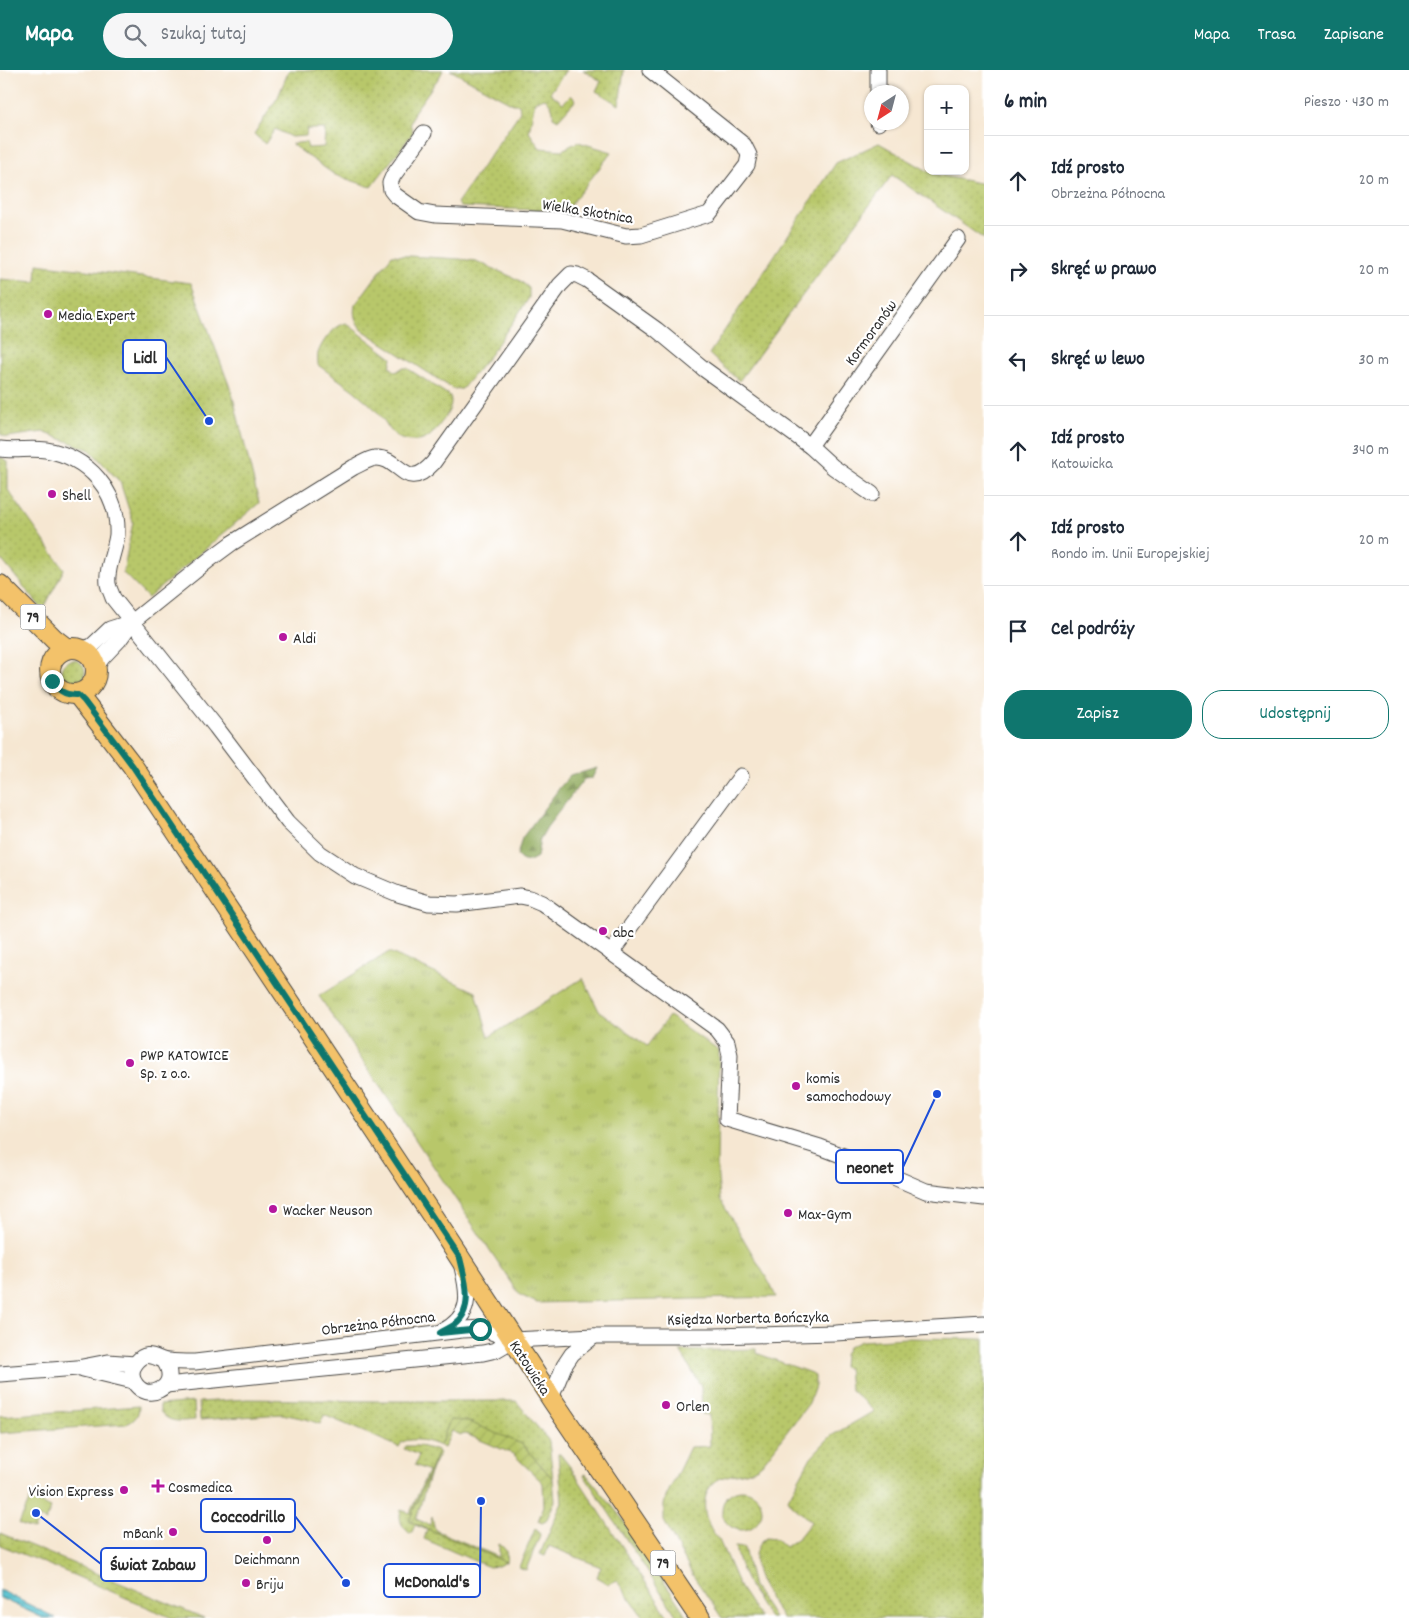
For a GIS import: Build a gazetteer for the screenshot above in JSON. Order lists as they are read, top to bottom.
{
  "streets": {
    "main road": ["79", "Katowicka"],
    "street": [
      "Wielka Skotnica",
      "Kormoranów",
      "Księdza Norberta Bończyka",
      "Obrzeżna Północna"
    ]
  },
  "crossings": [
    ["79", "Katowicka"],
    ["Księdza Norberta Bończyka", "Obrzeżna Północna"],
    ["Księdza Norberta Bończyka", "Katowicka"],
    ["Obrzeżna Północna", "Katowicka"]
  ],
  "places": {
    "other": [
      "Media Expert",
      "Lidl",
      "Shell",
      "Aldi",
      "abc",
      "PWP KATOWICE Sp. z o.o.",
      "komis samochodowy",
      "neonet",
      "Wacker Neuson",
      "Max-Gym",
      "Orlen",
      "Vision Express",
      "McDonald's",
      "Świat Zabaw",
      "mBank",
      "Deichmann",
      "Briju",
      "Coccodrillo"
    ],
    "health": ["Cosmedica"]
  },
  "north": "bottom left",
  "page": {
    "header": "Mapa",
    "search": "Szukaj tutaj",
    "nav": ["Mapa", "Trasa", "Zapisane"],
    "heading": ["6 min", "Pieszo · 430 m"],
    "map_buttons": ["+", "−"],
    "list": [
      ["Idź prosto", "Obrzeżna Północna", "20 m"],
      ["Skręć w prawo", "20 m"],
      ["Skręć w lewo", "30 m"],
      ["Idź prosto", "Katowicka", "340 m"],
      ["Idź prosto", "Rondo im. Unii Europejskiej", "20 m"],
      "Cel podróży"
    ],
    "buttons": ["Zapisz", "Udostępnij"]
  }
}
